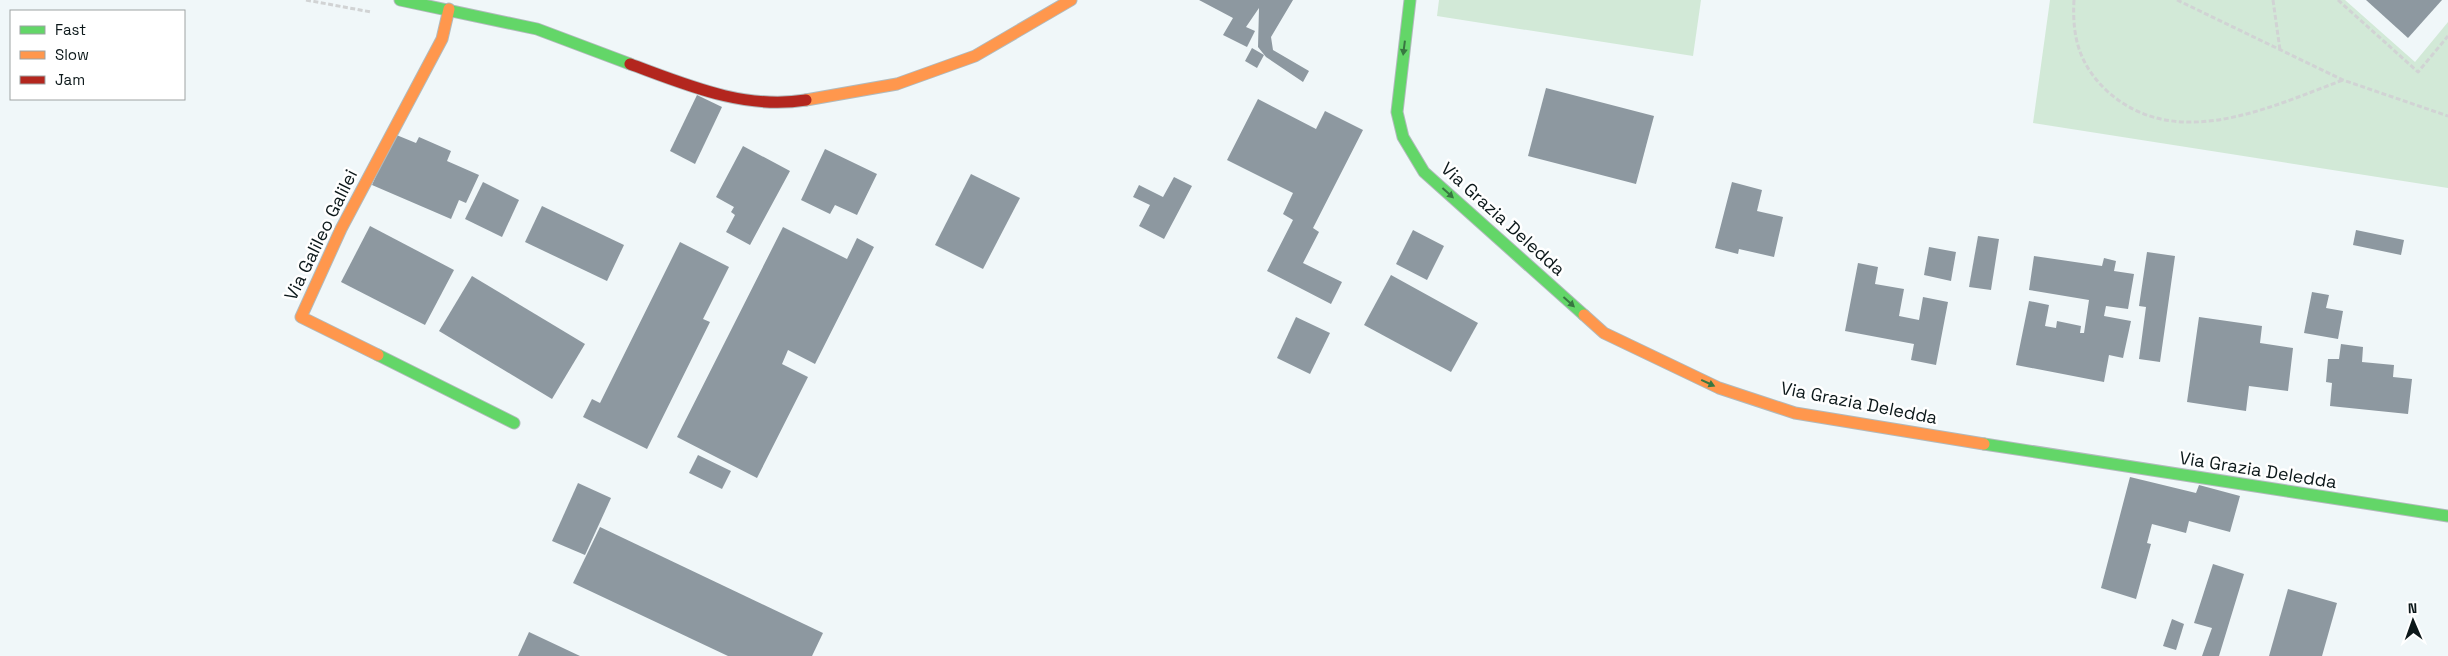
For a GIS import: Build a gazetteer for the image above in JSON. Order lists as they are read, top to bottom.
{
  "streets": {
    "street": ["Via Grazia Deledda", "Via Galileo Galilei"]
  },
  "one_way": ["Via Grazia Deledda"],
  "legend": ["Fast", "Slow", "Jam"],
  "north": "top"
}
